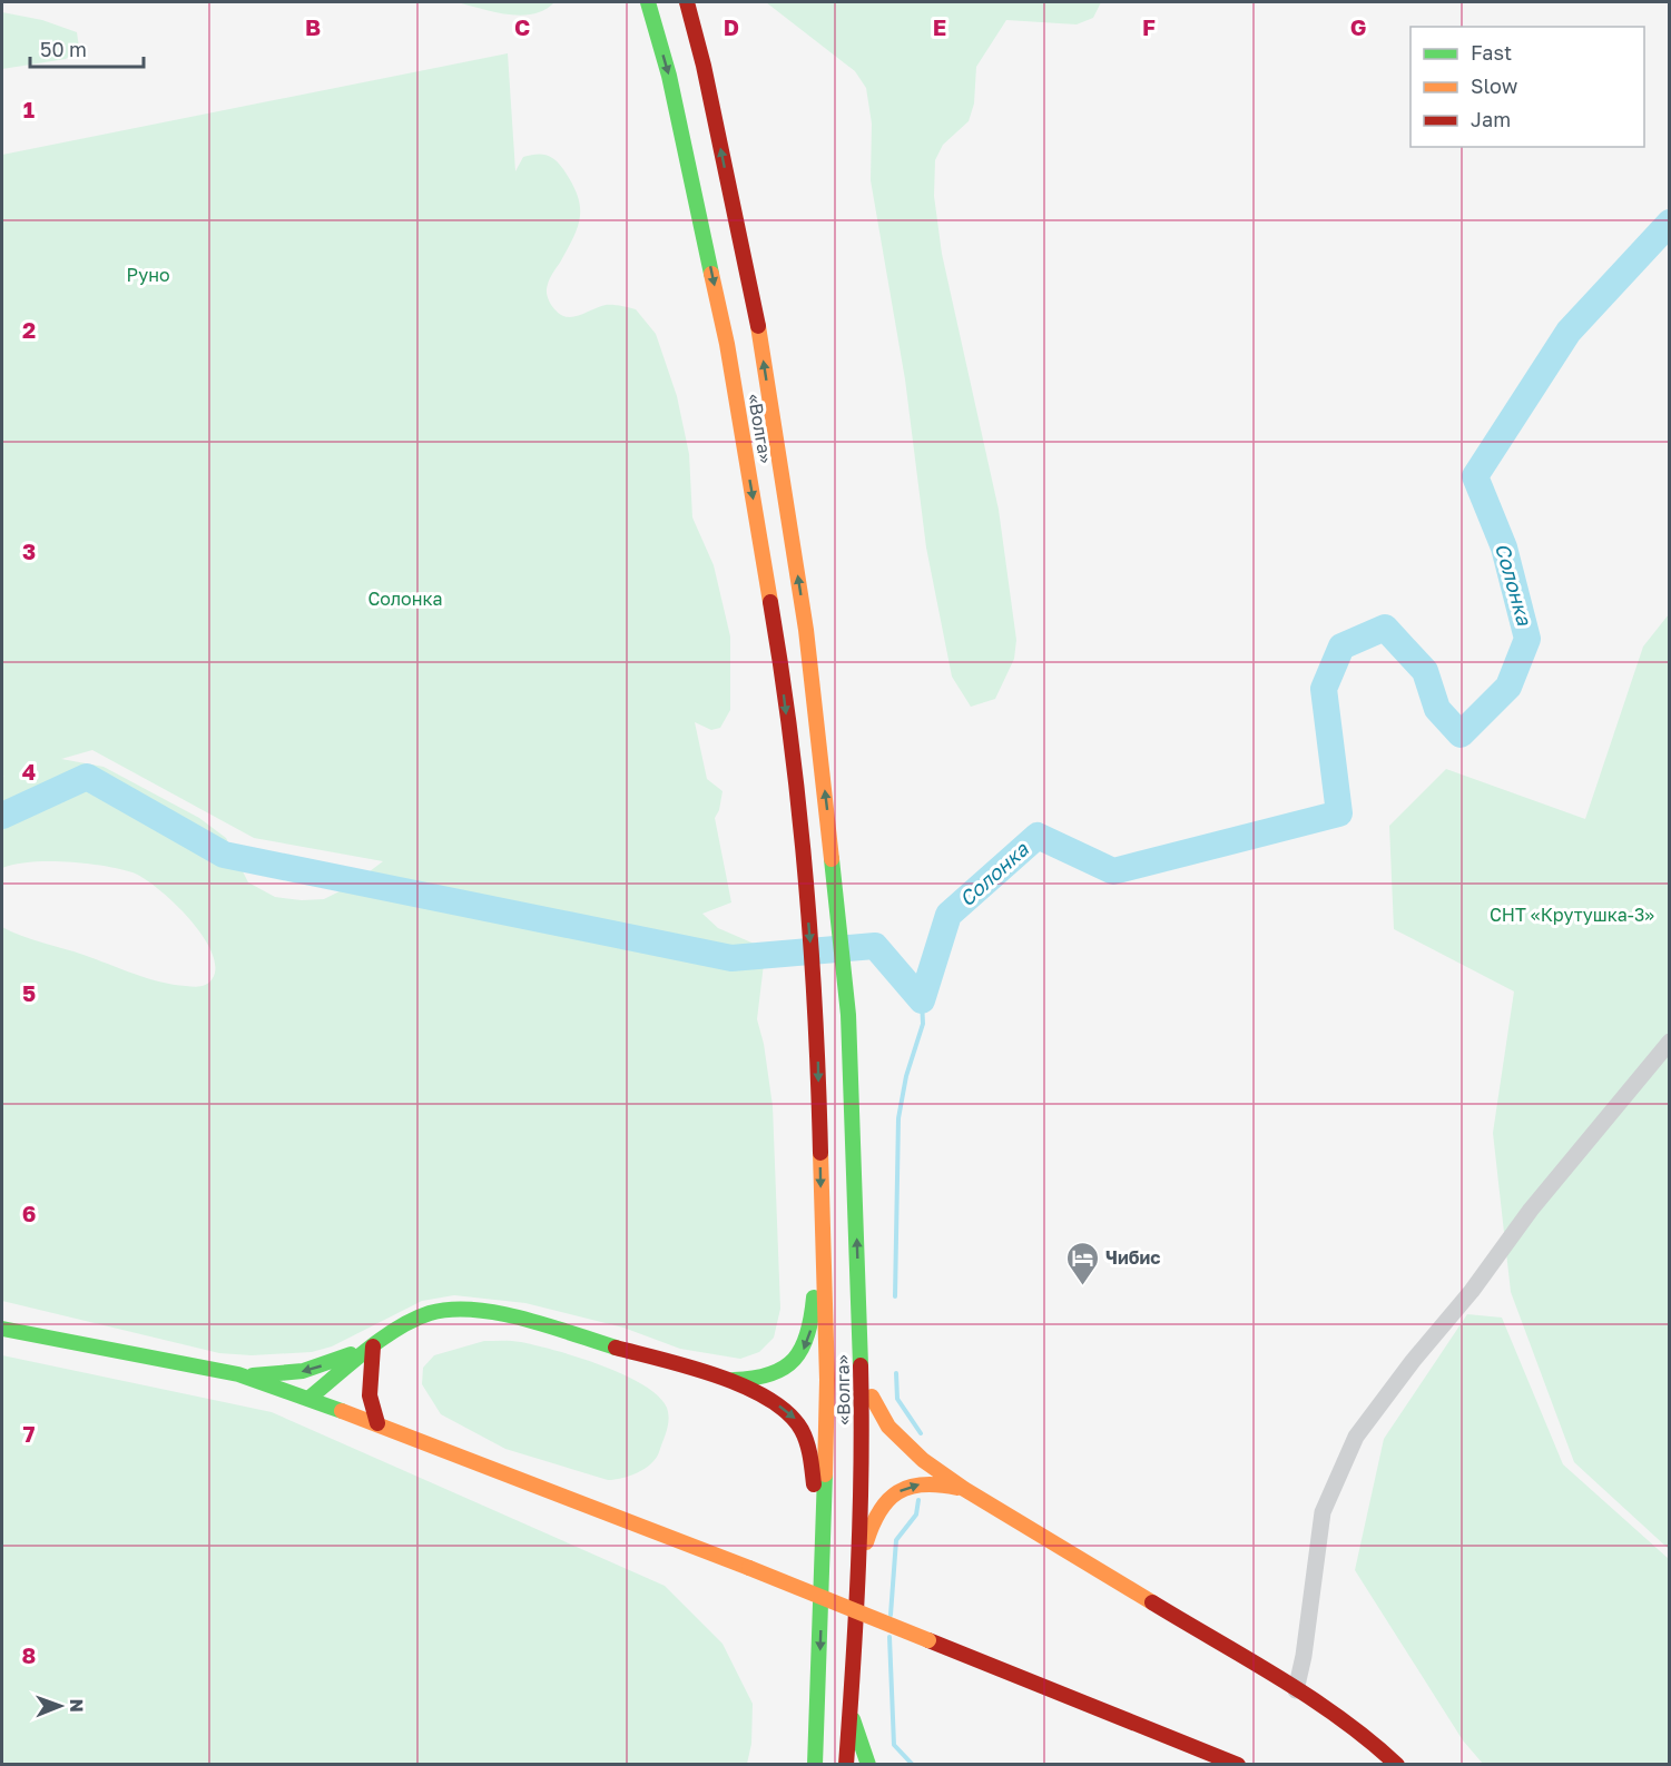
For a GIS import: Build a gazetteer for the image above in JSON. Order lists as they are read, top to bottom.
{
  "streets": {
    "main road": ["«Волга»"]
  },
  "water": ["Солонка"],
  "parks": ["Руно", "Солонка", "СНТ «Крутушка-3»"],
  "places": {
    "hotel": ["Чибис"]
  },
  "legend": ["Fast", "Slow", "Jam"],
  "scale_bar": "50 m",
  "north": "right",
  "grid": {
    "columns": [
      "B",
      "C",
      "D",
      "E",
      "F",
      "G"
    ],
    "rows": [
      "1",
      "2",
      "3",
      "4",
      "5",
      "6",
      "7",
      "8"
    ]
  }
}
